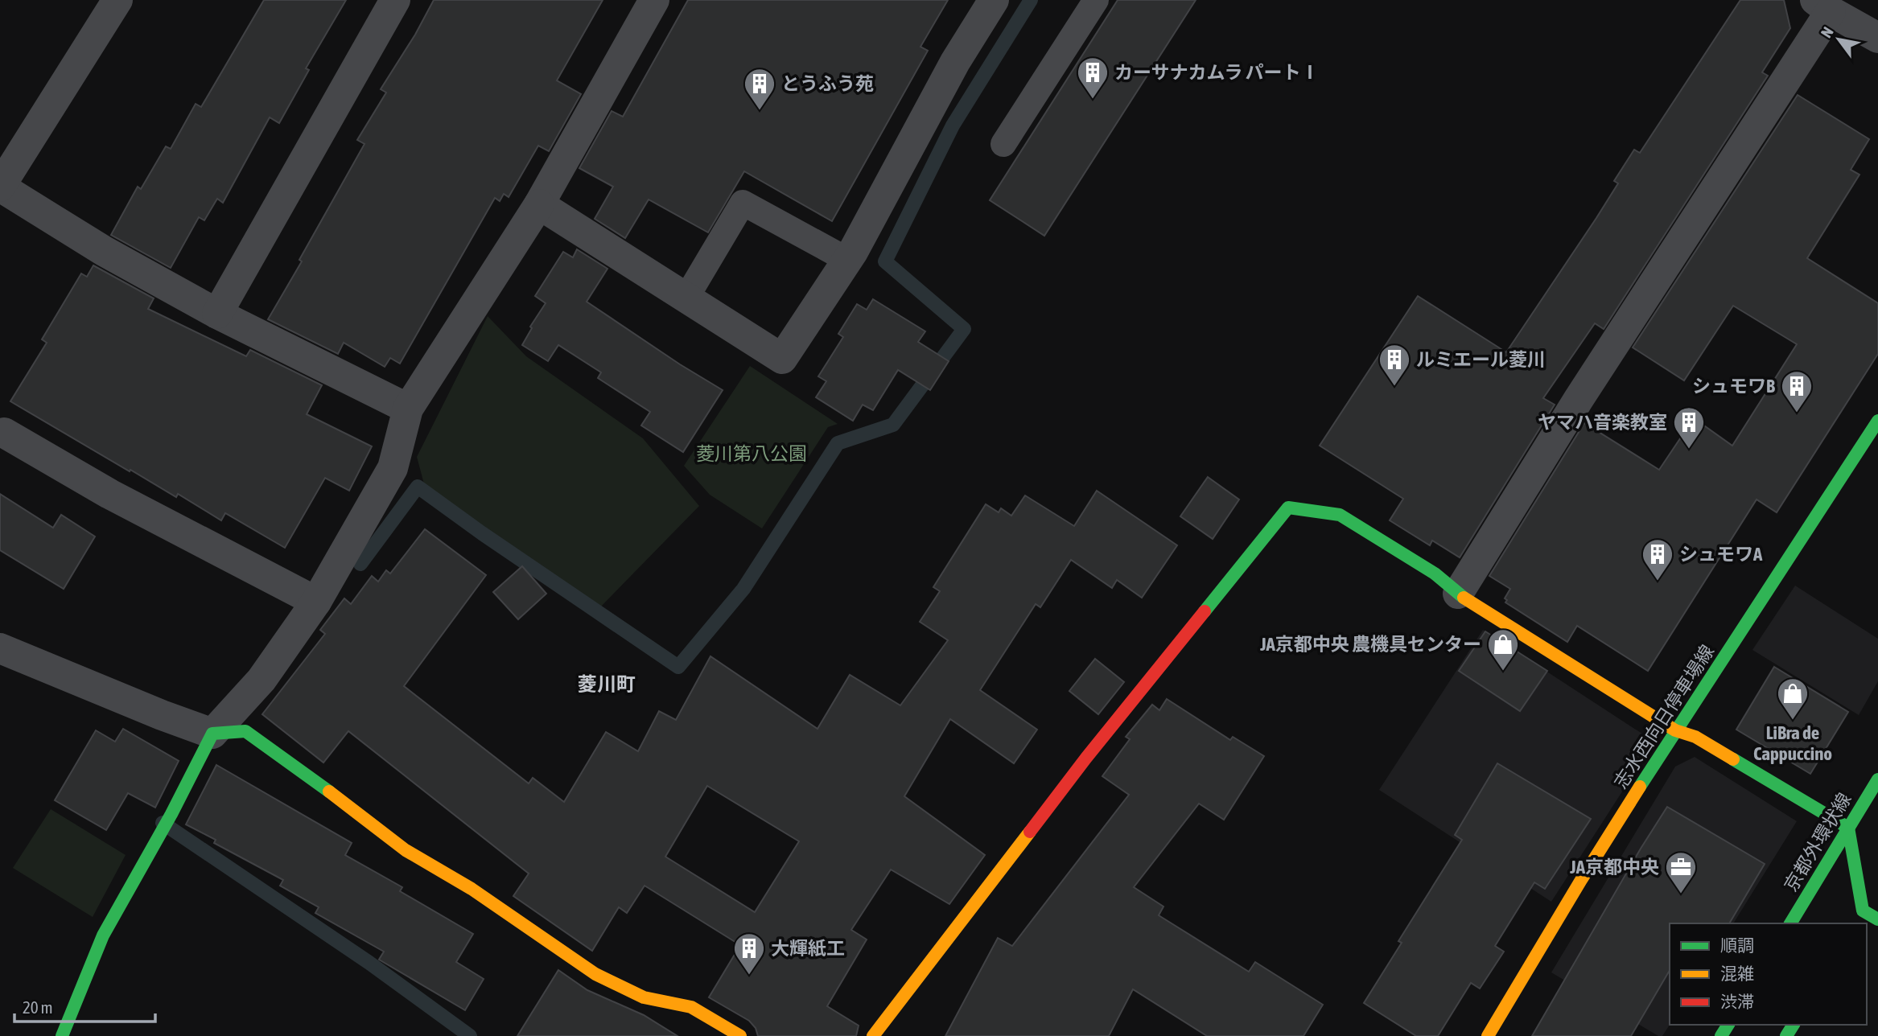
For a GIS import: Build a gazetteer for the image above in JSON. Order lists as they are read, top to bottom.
{
  "streets": {
    "street": ["志水西向日停車場線", "京都外環状線"]
  },
  "districts": ["菱川町"],
  "parks": ["菱川第八公園"],
  "places": {
    "building": [
      "カーサナカムラ パートⅠ",
      "とうふう苑",
      "ルミエール菱川",
      "シュモワB",
      "ヤマハ音楽教室",
      "シュモワA",
      "大輝紙工"
    ],
    "shop": ["JA京都中央 農機具センター", "LiBra de Cappuccino"],
    "office": ["JA京都中央"]
  },
  "legend": ["順調", "混雑", "渋滞"],
  "scale_bar": "20 m",
  "north": "top left"
}
